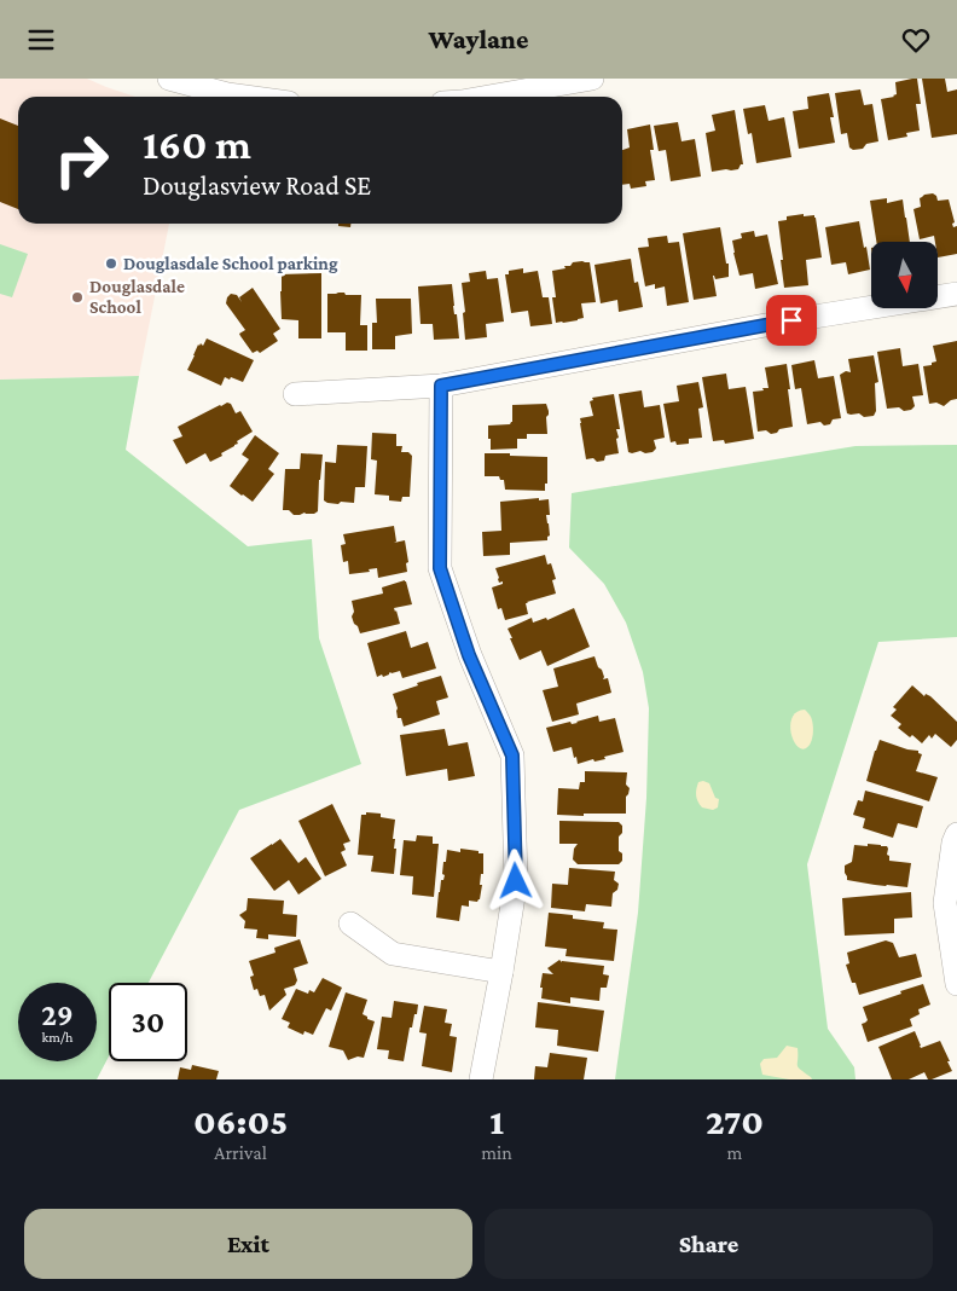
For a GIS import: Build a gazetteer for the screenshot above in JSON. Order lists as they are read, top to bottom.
{
  "places": ["Douglasdale School parking", "Douglasdale School"],
  "north": "bottom",
  "page": {
    "header": "Waylane",
    "turn": ["160 m", "Douglasview Road SE"],
    "speed": "29 km/h",
    "limit": "30",
    "eta": [
      "06:05",
      "Arrival",
      "1",
      "min",
      "270",
      "m"
    ],
    "buttons": ["Exit", "Share"]
  }
}
